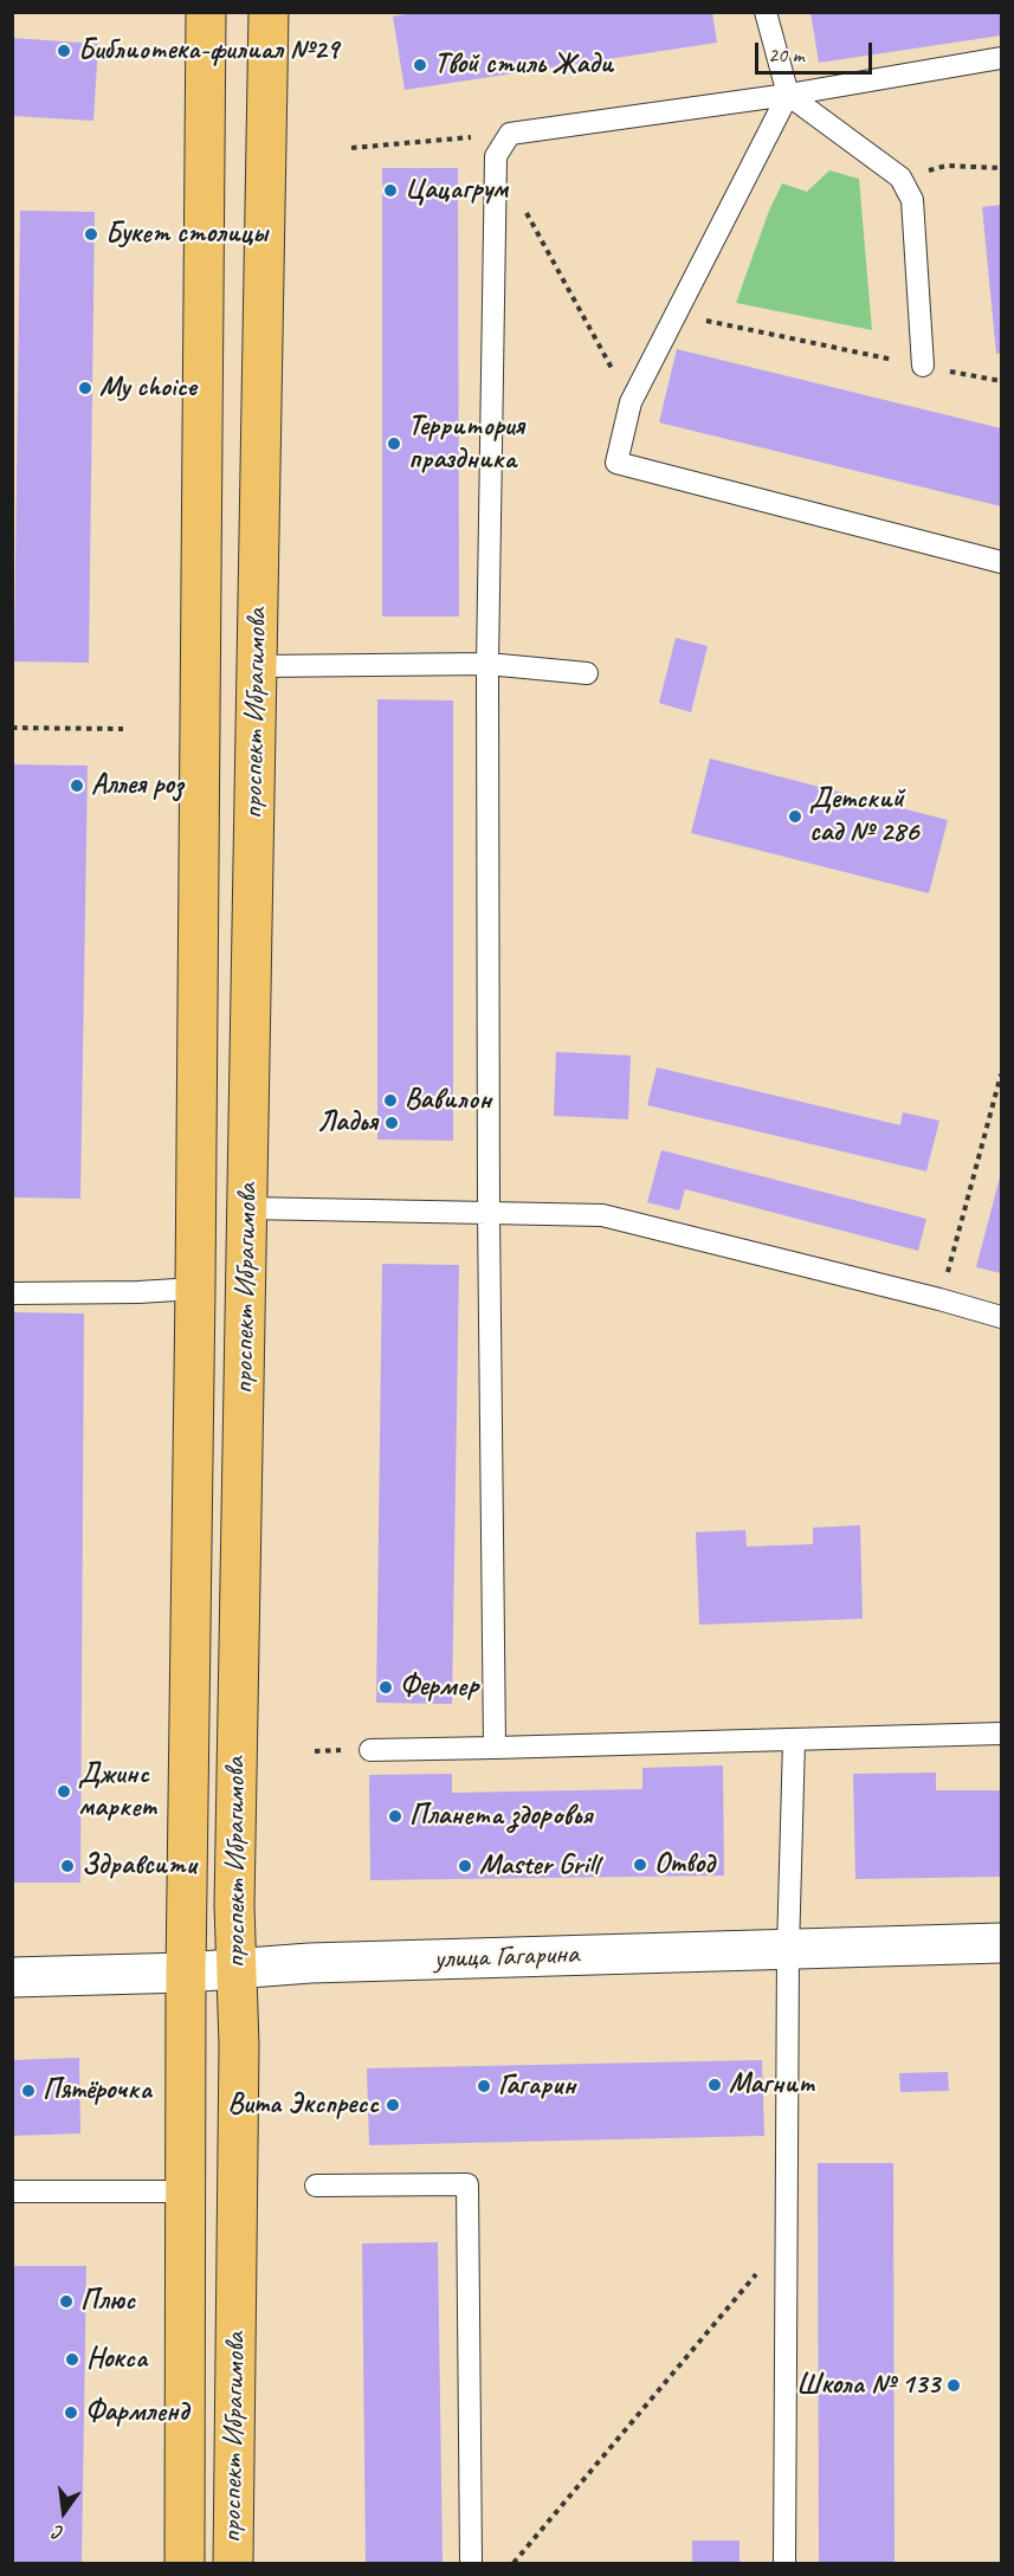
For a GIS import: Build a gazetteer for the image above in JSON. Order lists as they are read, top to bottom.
{
  "streets": {
    "main road": ["проспект Ибрагимова"],
    "street": ["улица Гагарина"]
  },
  "crossings": [
    ["проспект Ибрагимова", "улица Гагарина"]
  ],
  "places": [
    "Библиотека-филиал №29",
    "Твой стиль Жади",
    "Цацагрум",
    "Букет столицы",
    "My choice",
    "Территория праздника",
    "Аллея роз",
    "Детский сад № 286",
    "Вавилон",
    "Ладья",
    "Фермер",
    "Джинс маркет",
    "Планета здоровья",
    "Отвод",
    "Здравсити",
    "Master Grill",
    "Магнит",
    "Гагарин",
    "Пятёрочка",
    "Вита Экспресс",
    "Плюс",
    "Нокса",
    "Школа № 133",
    "Фармленд"
  ],
  "scale_bar": "20 m",
  "north": "bottom"
}
